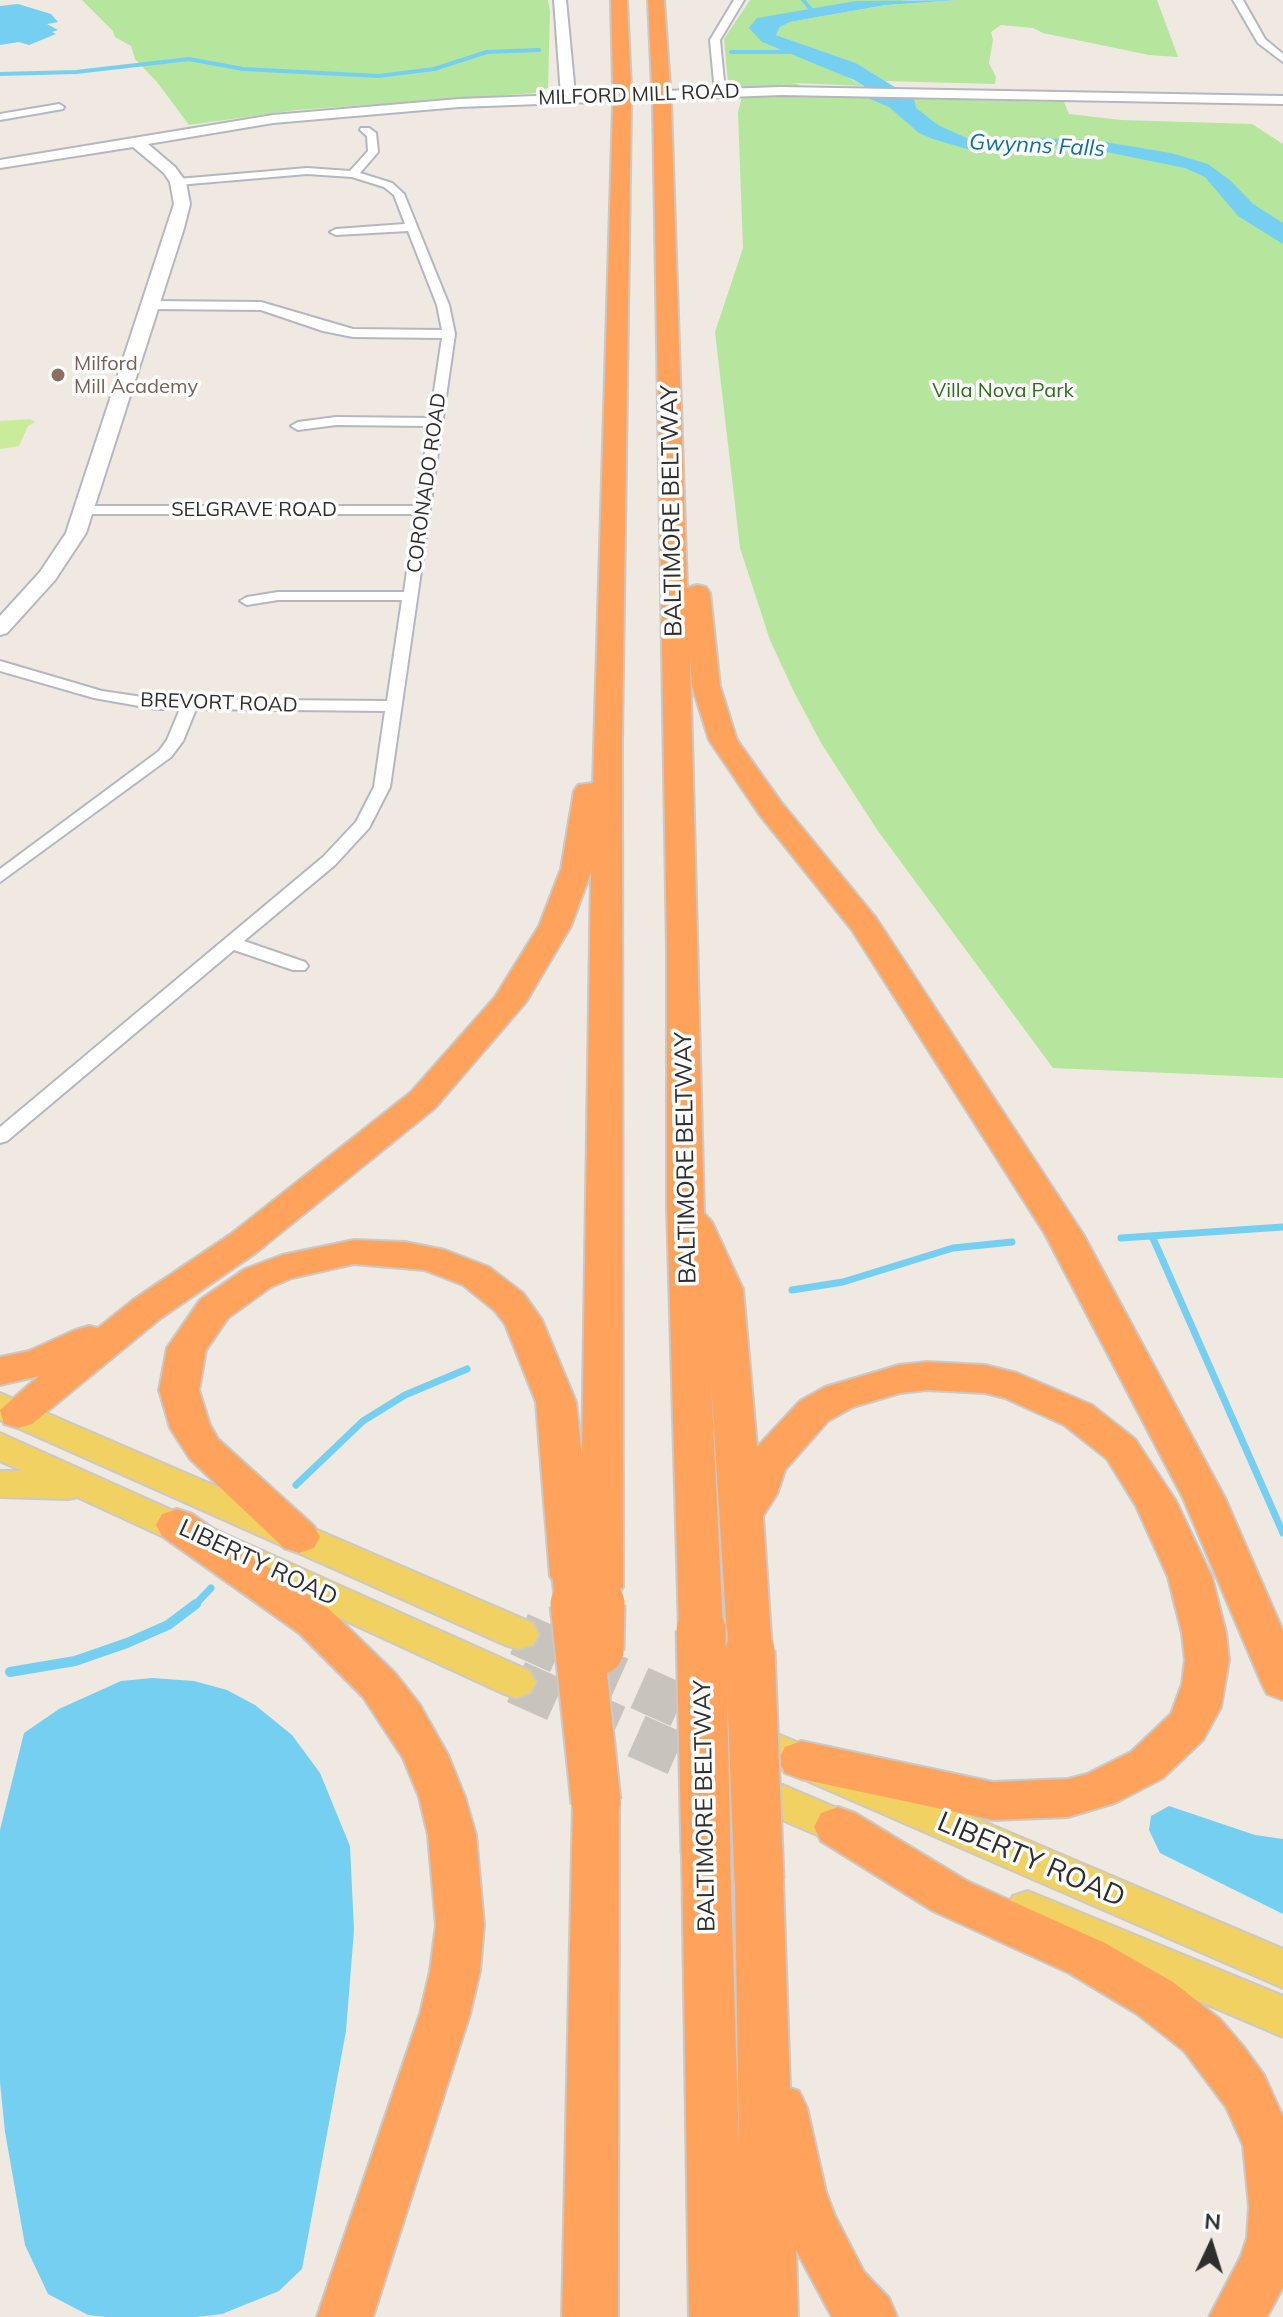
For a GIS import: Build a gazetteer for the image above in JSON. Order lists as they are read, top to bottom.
{
  "streets": {
    "highway": ["BALTIMORE BELTWAY"],
    "main road": ["MILFORD MILL ROAD", "LIBERTY ROAD"],
    "street": ["CORONADO ROAD", "SELGRAVE ROAD", "BREVORT ROAD"]
  },
  "crossings": [
    ["CORONADO ROAD", "SELGRAVE ROAD"],
    ["CORONADO ROAD", "BREVORT ROAD"]
  ],
  "water": ["Gwynns Falls"],
  "parks": ["Villa Nova Park"],
  "places": ["Milford Mill Academy"],
  "north": "top"
}
